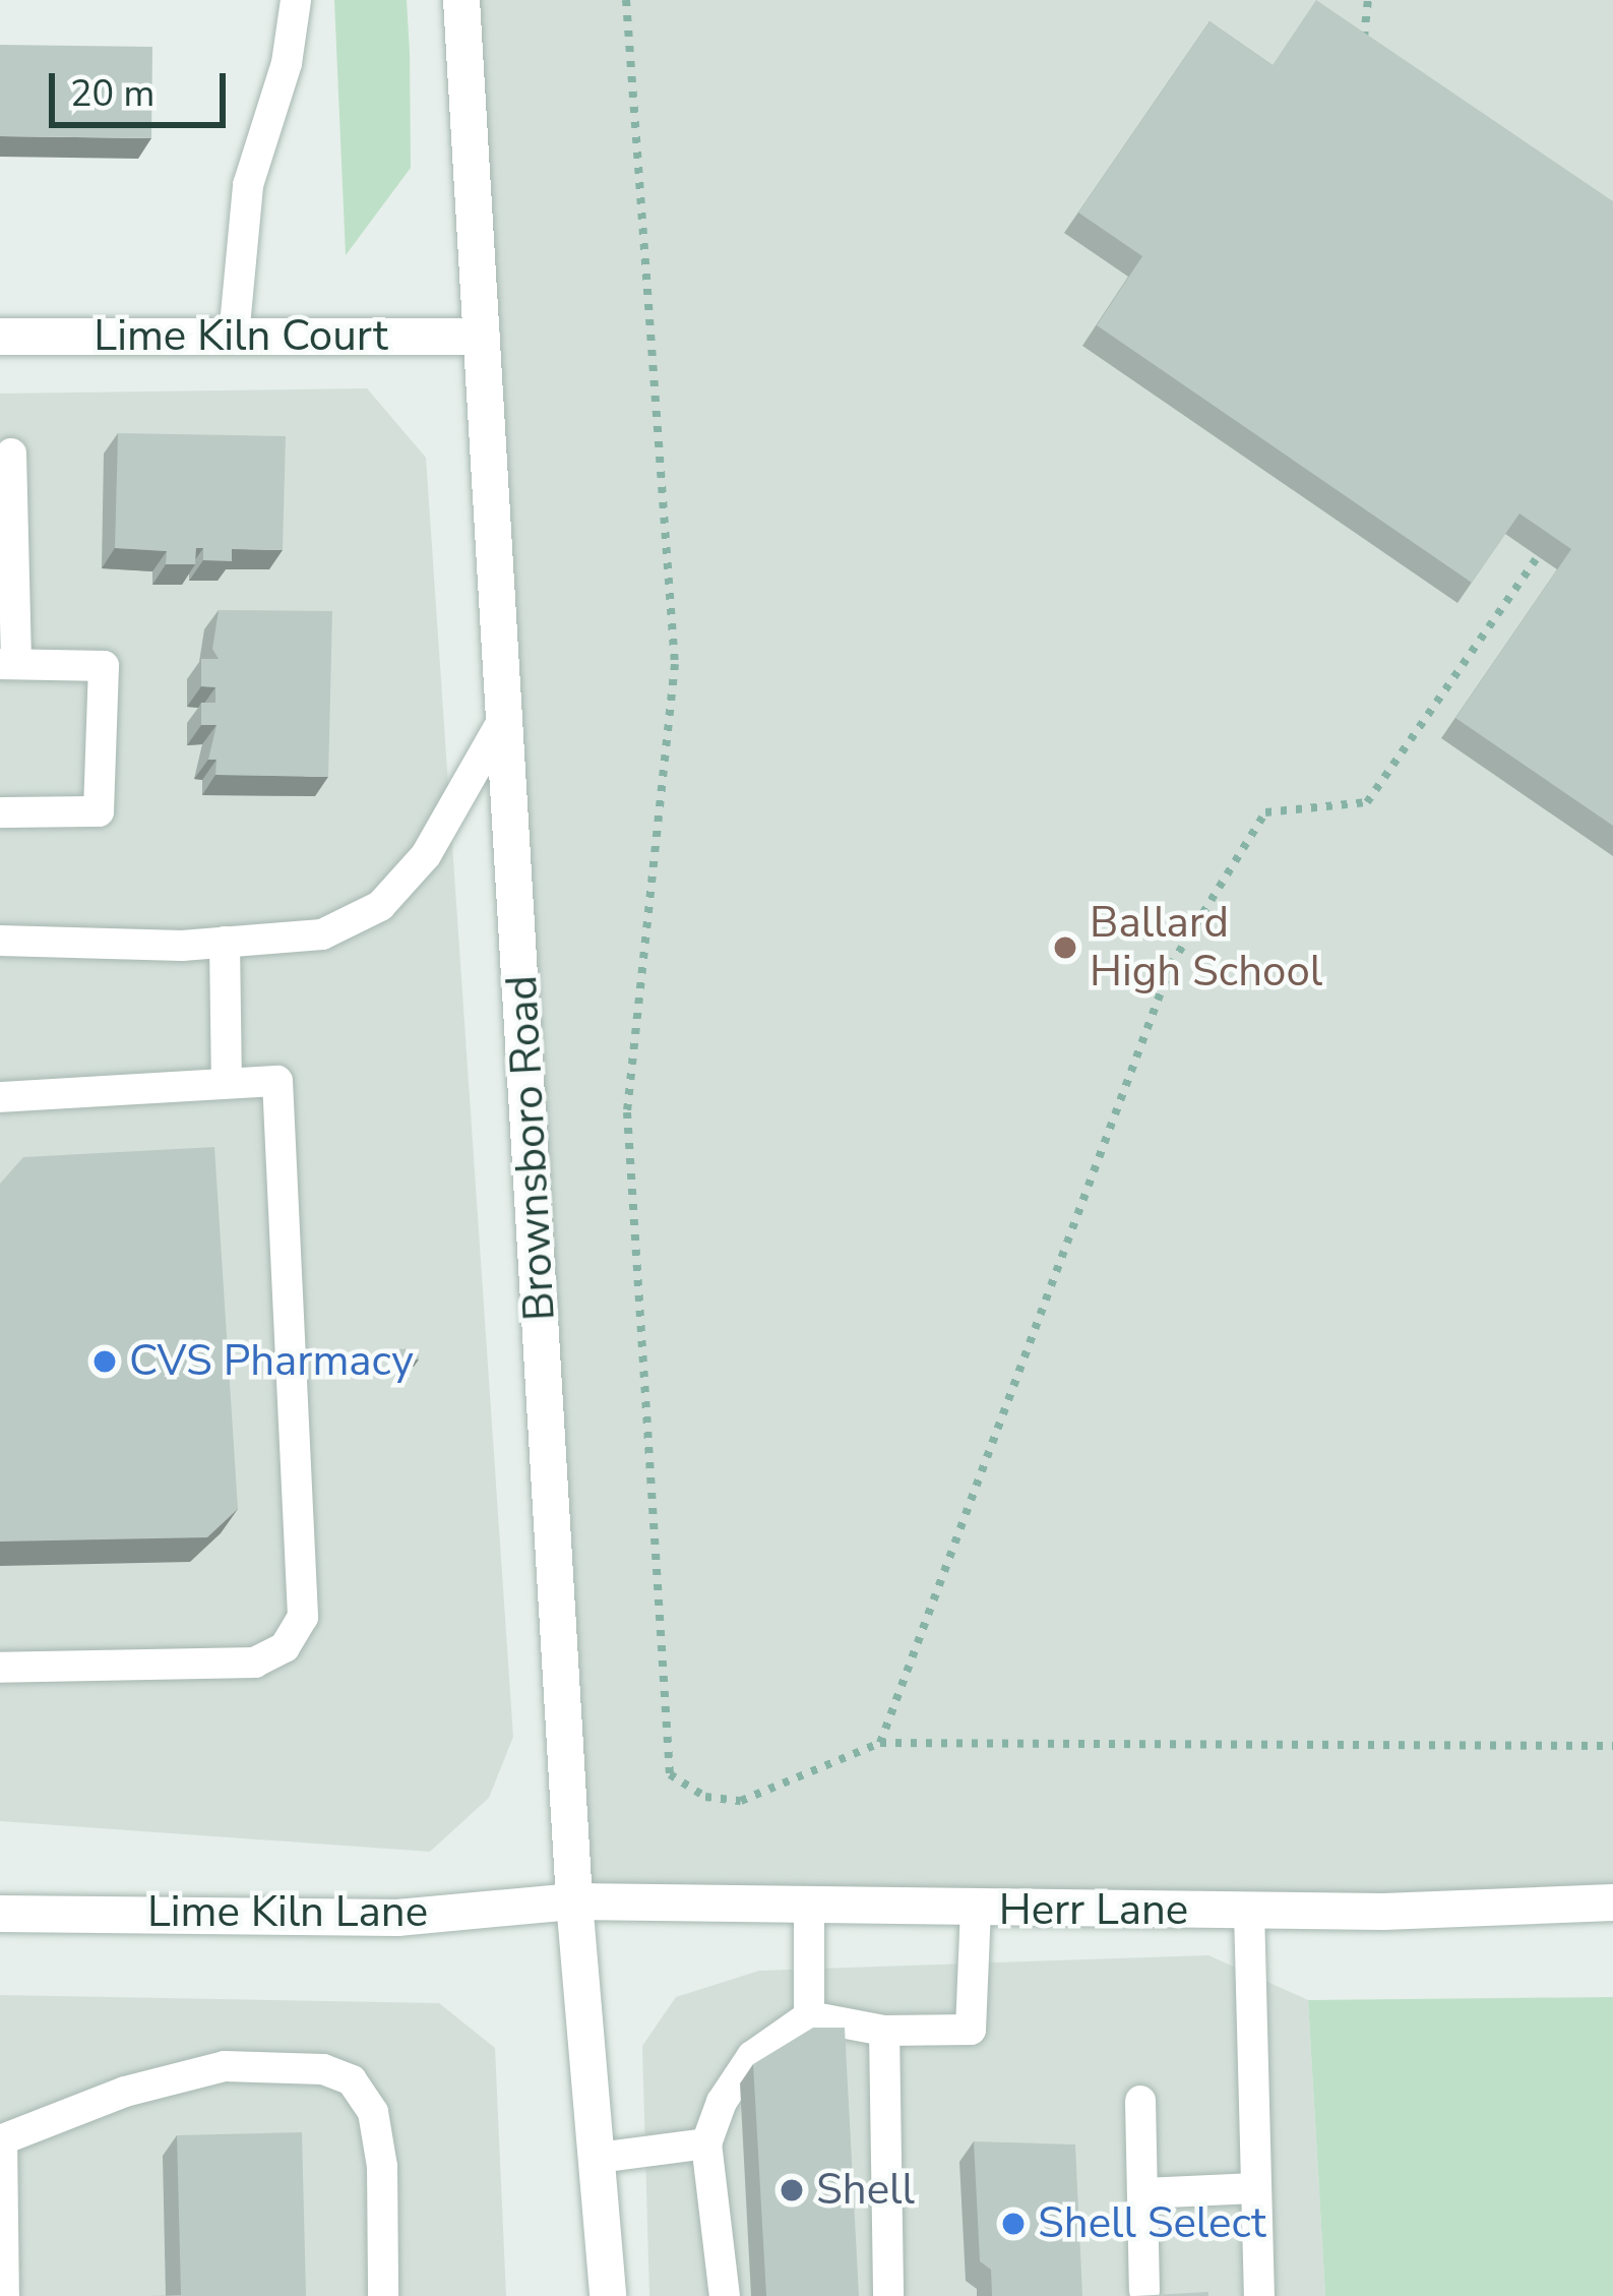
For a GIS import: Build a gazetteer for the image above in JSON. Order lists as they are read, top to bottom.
{
  "streets": {
    "street": [
      "Lime Kiln Court",
      "Brownsboro Road",
      "Herr Lane",
      "Lime Kiln Lane"
    ]
  },
  "crossings": [
    ["Lime Kiln Court", "Brownsboro Road"],
    ["Brownsboro Road", "Herr Lane"],
    ["Brownsboro Road", "Lime Kiln Lane"],
    ["Herr Lane", "Lime Kiln Lane"]
  ],
  "places": [
    "Ballard High School",
    "CVS Pharmacy",
    "Shell",
    "Shell Select"
  ],
  "scale_bar": "20 m"
}
